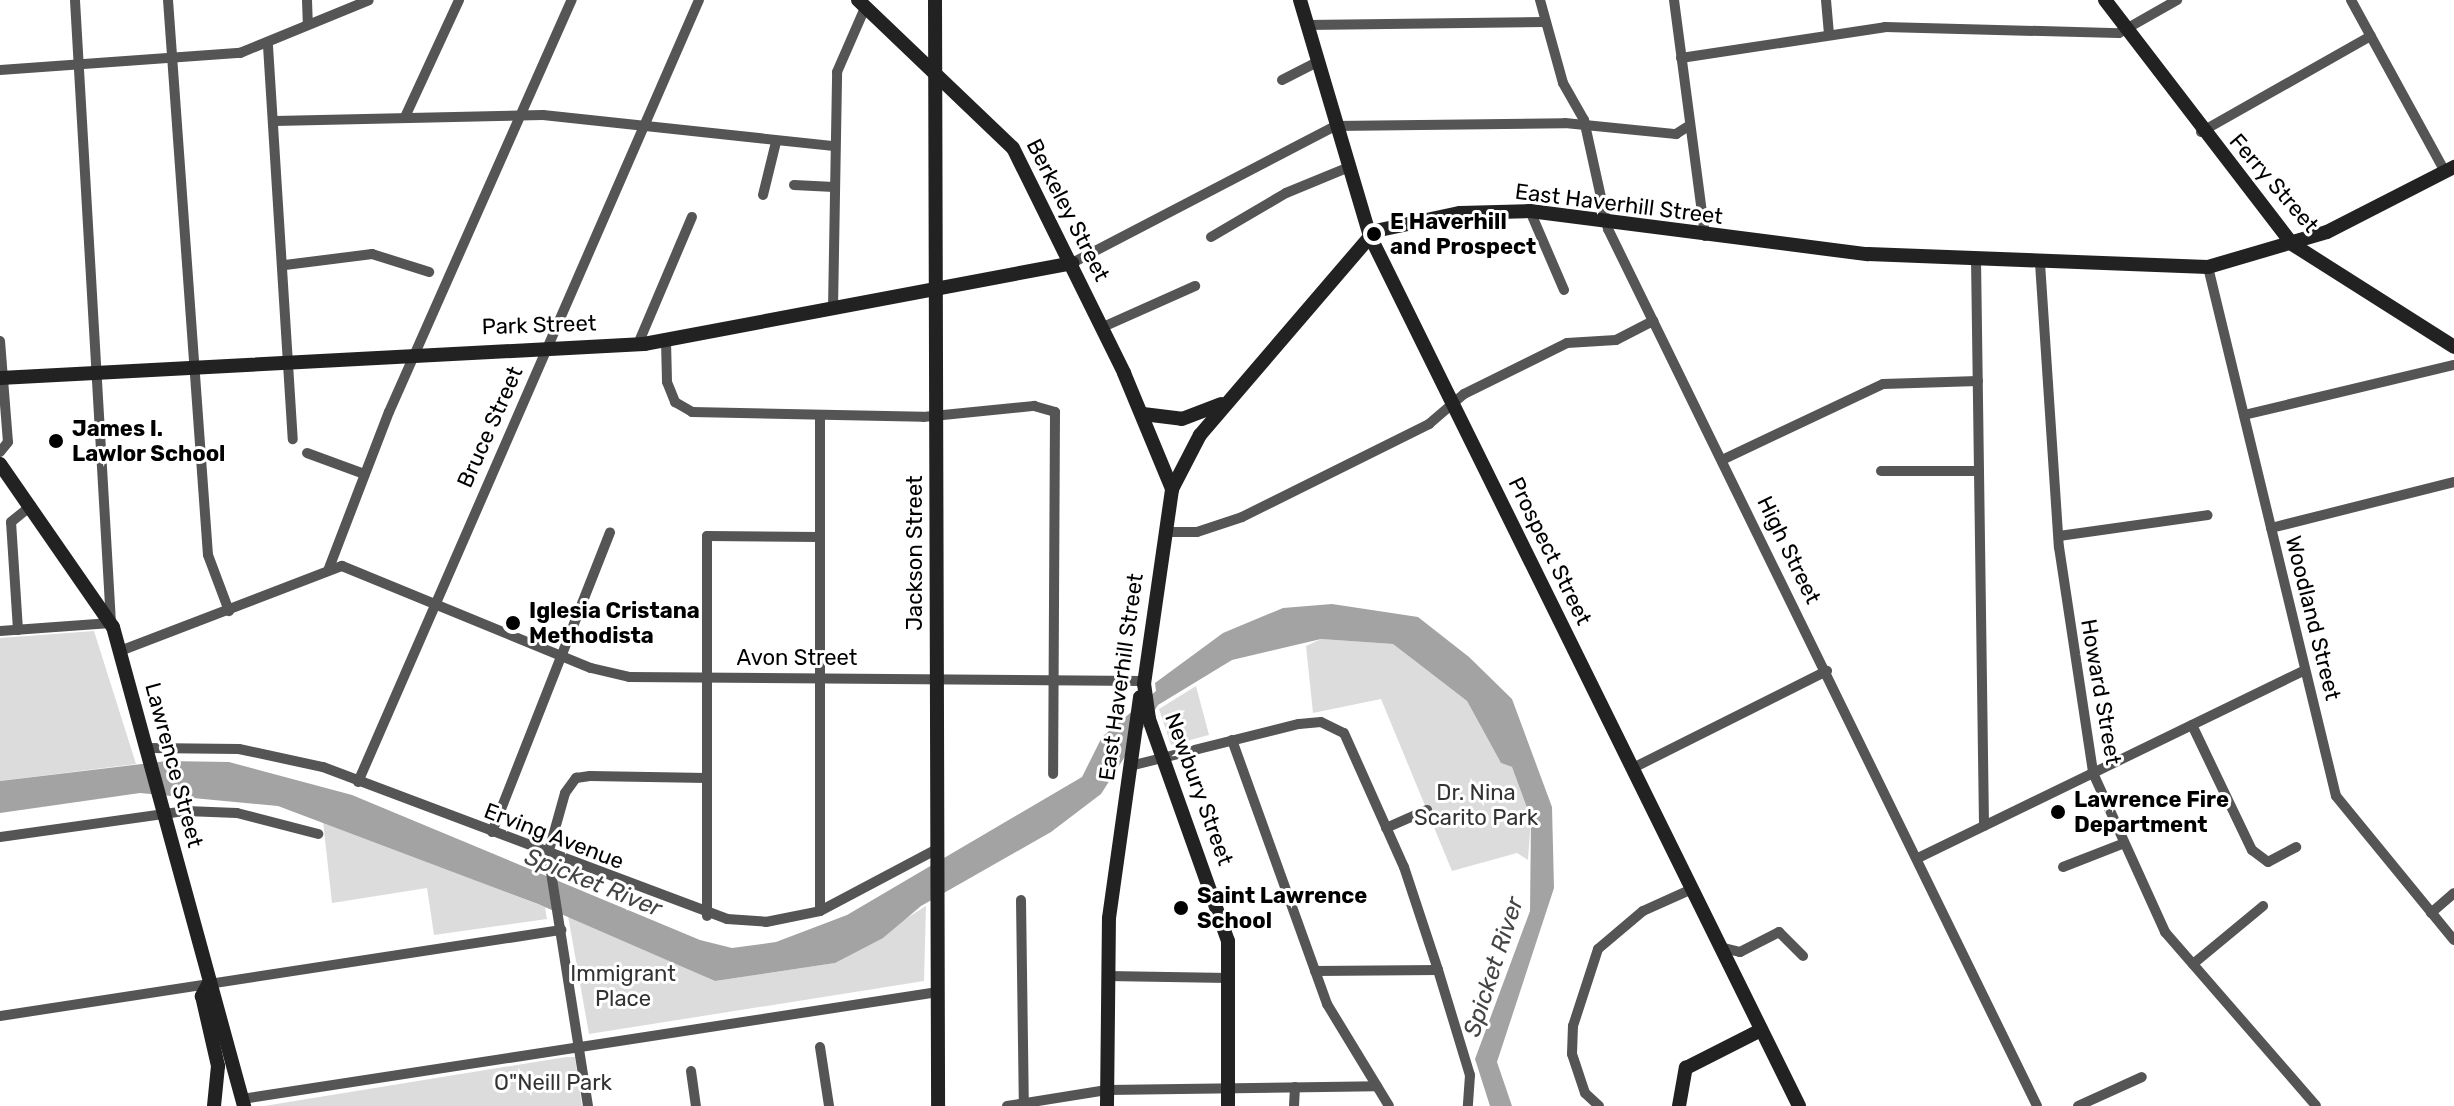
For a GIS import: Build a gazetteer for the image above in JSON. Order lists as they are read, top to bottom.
{
  "streets": {
    "main road": [
      "Ferry Street",
      "East Haverhill Street",
      "Berkeley Street",
      "Park Street",
      "Prospect Street",
      "Jackson Street",
      "Lawrence Street",
      "Newbury Street"
    ],
    "street": [
      "Bruce Street",
      "High Street",
      "Woodland Street",
      "Avon Street",
      "Howard Street",
      "Erving Avenue"
    ]
  },
  "crossings": [
    ["Ferry Street", "East Haverhill Street"],
    ["East Haverhill Street", "Berkeley Street"],
    ["East Haverhill Street", "High Street"],
    ["East Haverhill Street", "Prospect Street"],
    ["East Haverhill Street", "Woodland Street"],
    ["East Haverhill Street", "Avon Street"],
    ["East Haverhill Street", "Howard Street"],
    ["East Haverhill Street", "Newbury Street"],
    ["Berkeley Street", "Park Street"],
    ["Berkeley Street", "Jackson Street"],
    ["Park Street", "Bruce Street"],
    ["Park Street", "Jackson Street"],
    ["Bruce Street", "Avon Street"],
    ["Bruce Street", "Erving Avenue"],
    ["Jackson Street", "Avon Street"],
    ["Jackson Street", "Erving Avenue"],
    ["Avon Street", "Newbury Street"],
    ["Lawrence Street", "Erving Avenue"]
  ],
  "water": ["Spicket River"],
  "parks": ["Dr. Nina Scarito Park", "Immigrant Place", "O\"Neill Park"],
  "places": [
    "E Haverhill and Prospect",
    "James I. Lawlor School",
    "Iglesia Cristana Methodista",
    "Lawrence Fire Department",
    "Saint Lawrence School"
  ]
}
